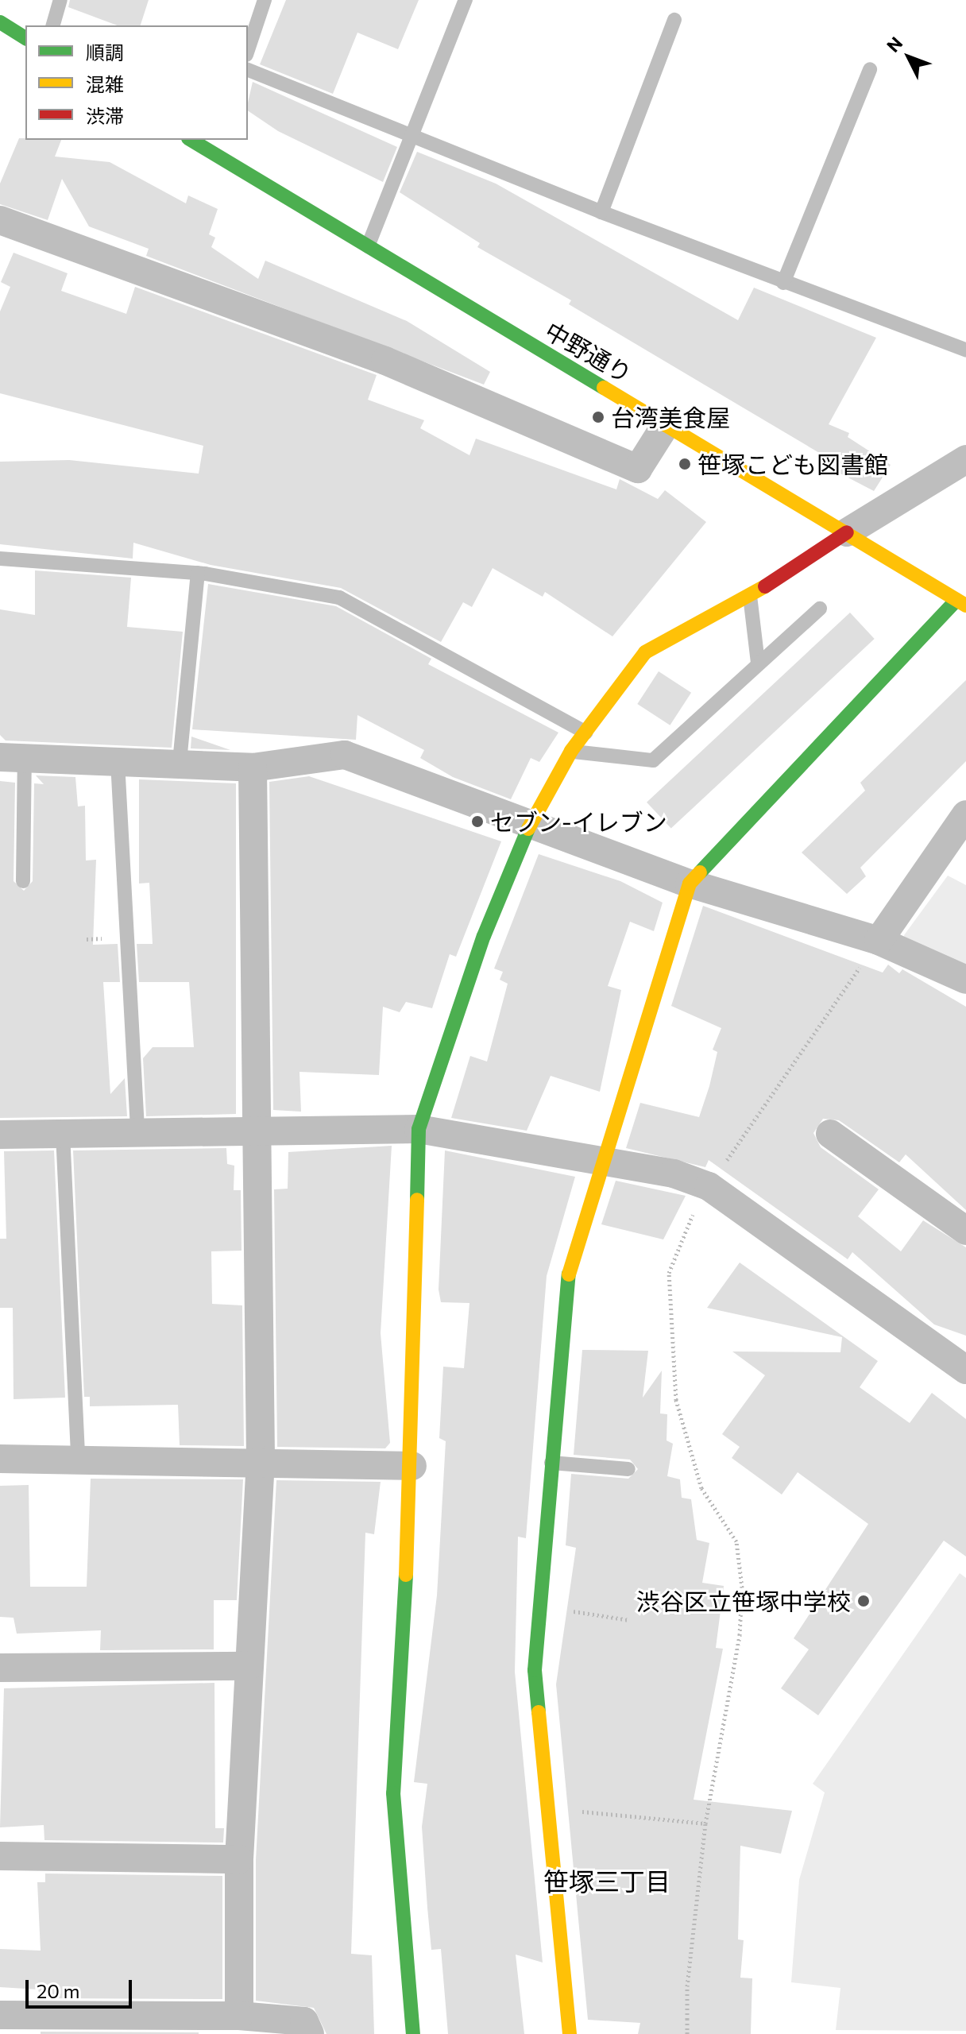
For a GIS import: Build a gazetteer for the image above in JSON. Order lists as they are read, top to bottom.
{
  "streets": {
    "street": ["中野通り"]
  },
  "districts": ["笹塚三丁目"],
  "places": [
    "台湾美食屋",
    "笹塚こども図書館",
    "セブン-イレブン",
    "渋谷区立笹塚中学校"
  ],
  "legend": ["順調", "混雑", "渋滞"],
  "scale_bar": "20 m",
  "north": "top left"
}
